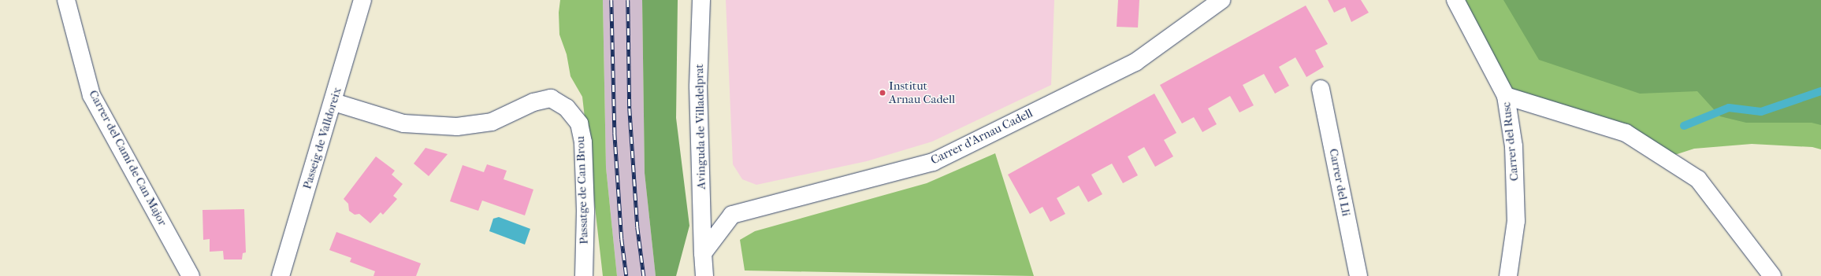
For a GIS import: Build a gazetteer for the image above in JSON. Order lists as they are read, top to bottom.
{
  "streets": {
    "street": [
      "Avinguda de Villadelprat",
      "Carrer d'Arnau Cadell",
      "Passeig de Valldoreix",
      "Carrer del Rusc",
      "Carrer del Camí de Can Major",
      "Carrer del Lli",
      "Passatge de Can Brou"
    ]
  },
  "crossings": [
    ["Avinguda de Villadelprat", "Carrer d'Arnau Cadell"],
    ["Passeig de Valldoreix", "Passatge de Can Brou"]
  ],
  "places": ["Institut Arnau Cadell"]
}
